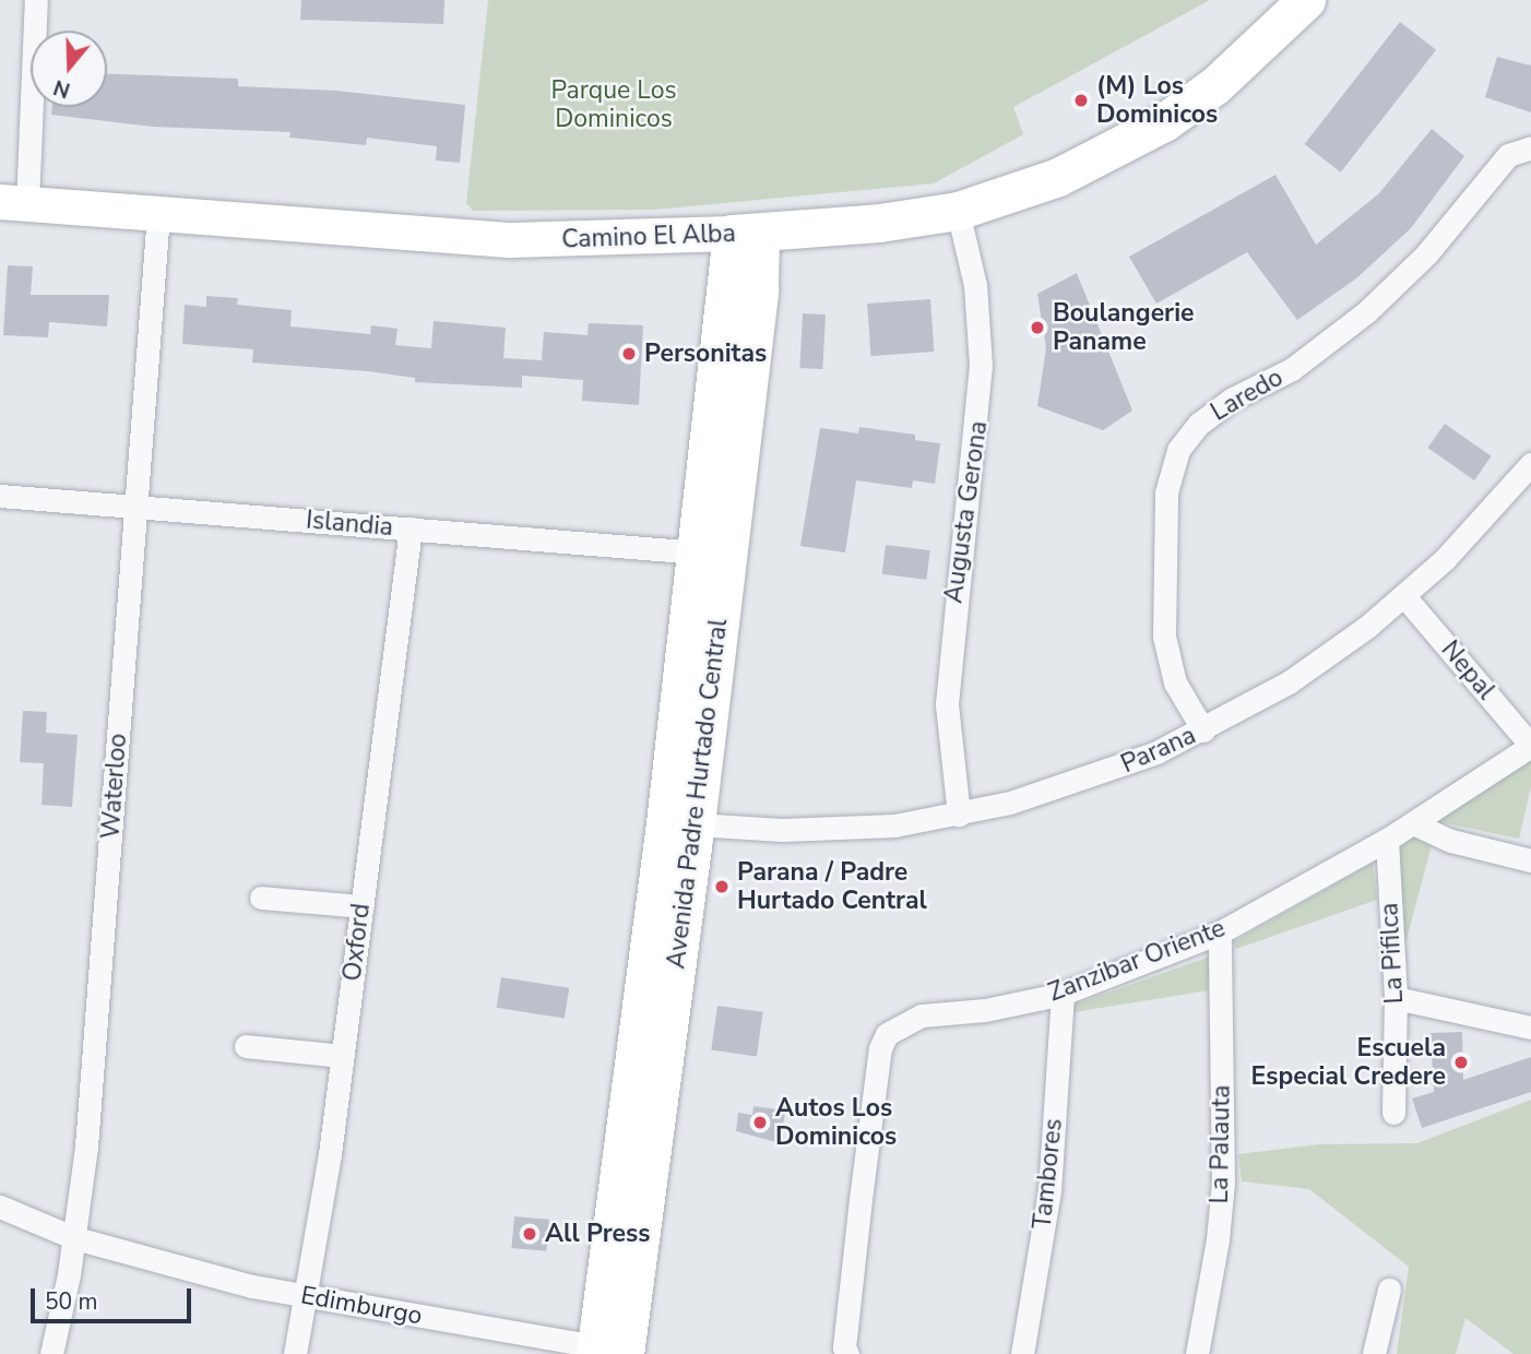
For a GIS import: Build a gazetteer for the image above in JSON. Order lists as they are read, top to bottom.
{
  "streets": {
    "main road": ["Camino El Alba", "Avenida Padre Hurtado Central"],
    "street": [
      "Laredo",
      "Augusta Gerona",
      "Islandia",
      "Nepal",
      "Parana",
      "Waterloo",
      "Oxford",
      "La Pifilca",
      "Zanzibar Oriente",
      "La Palauta",
      "Tambores",
      "Edimburgo"
    ]
  },
  "crossings": [
    ["Camino El Alba", "Augusta Gerona"],
    ["Camino El Alba", "Waterloo"],
    ["Camino El Alba", "Avenida Padre Hurtado Central"],
    ["Laredo", "Parana"],
    ["Augusta Gerona", "Parana"],
    ["Islandia", "Waterloo"],
    ["Islandia", "Avenida Padre Hurtado Central"],
    ["Islandia", "Oxford"],
    ["Nepal", "Parana"],
    ["Nepal", "Zanzibar Oriente"],
    ["Parana", "Avenida Padre Hurtado Central"],
    ["Waterloo", "Edimburgo"],
    ["Avenida Padre Hurtado Central", "Edimburgo"],
    ["Oxford", "Edimburgo"],
    ["La Pifilca", "Zanzibar Oriente"],
    ["Zanzibar Oriente", "La Palauta"],
    ["Zanzibar Oriente", "Tambores"]
  ],
  "parks": ["Parque Los Dominicos"],
  "places": [
    "(M) Los Dominicos",
    "Boulangerie Paname",
    "Personitas",
    "Parana / Padre Hurtado Central",
    "Escuela Especial Credere",
    "Autos Los Dominicos",
    "All Press"
  ],
  "scale_bar": "50 m",
  "north": "bottom"
}
